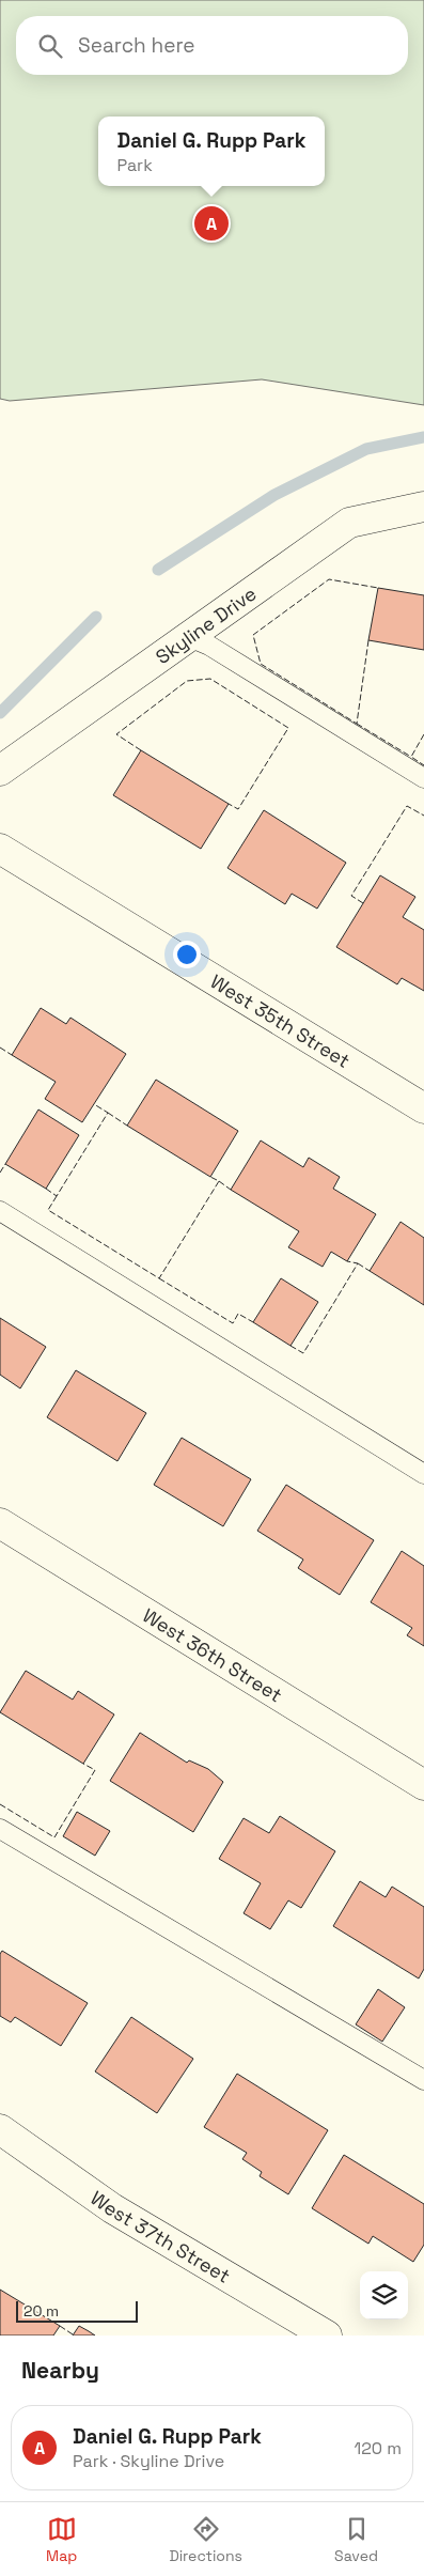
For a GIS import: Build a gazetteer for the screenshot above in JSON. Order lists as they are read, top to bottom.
{
  "streets": {
    "street": [
      "Skyline Drive",
      "West 35th Street",
      "West 36th Street",
      "West 37th Street"
    ]
  },
  "scale_bar": "20 m",
  "page": {
    "search": "Search here",
    "popup": ["Daniel G. Rupp Park", "Park"],
    "pins": "A",
    "scale": "20 m",
    "heading": "Nearby",
    "list": [
      {
        "mark": "A",
        "name": "Daniel G. Rupp Park",
        "note": "Park · Skyline Drive",
        "value": "120 m"
      }
    ],
    "nav": ["Map", "Directions", "Saved"]
  }
}
